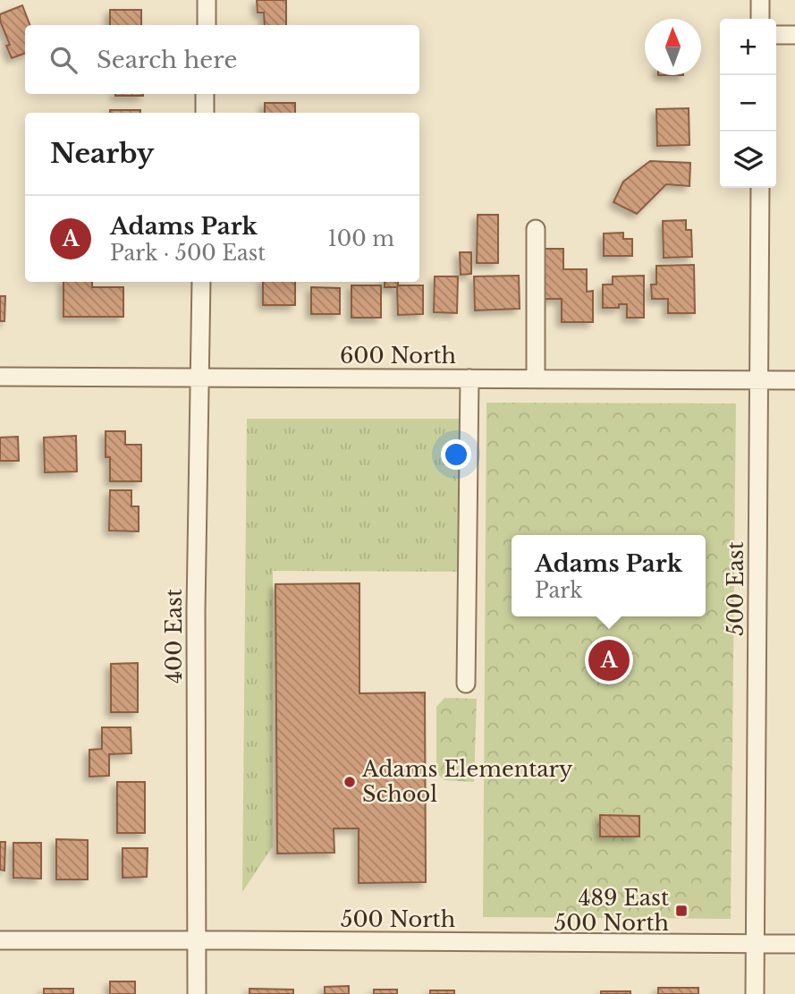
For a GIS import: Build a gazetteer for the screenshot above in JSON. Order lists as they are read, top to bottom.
{
  "streets": {
    "street": [
      "600 North",
      "500 East",
      "400 East",
      "500 North"
    ]
  },
  "crossings": [
    ["600 North", "500 East"],
    ["600 North", "400 East"],
    ["500 East", "500 North"],
    ["400 East", "500 North"]
  ],
  "places": {
    "other": ["Adams Elementary School"],
    "transit": ["489 East 500 North"]
  },
  "north": "top",
  "page": {
    "map_buttons": ["+", "−"],
    "search": "Search here",
    "heading": "Nearby",
    "list": [
      {
        "mark": "A",
        "name": "Adams Park",
        "note": "Park · 500 East",
        "value": "100 m"
      }
    ],
    "popup": ["Adams Park", "Park"],
    "pins": "A"
  }
}
